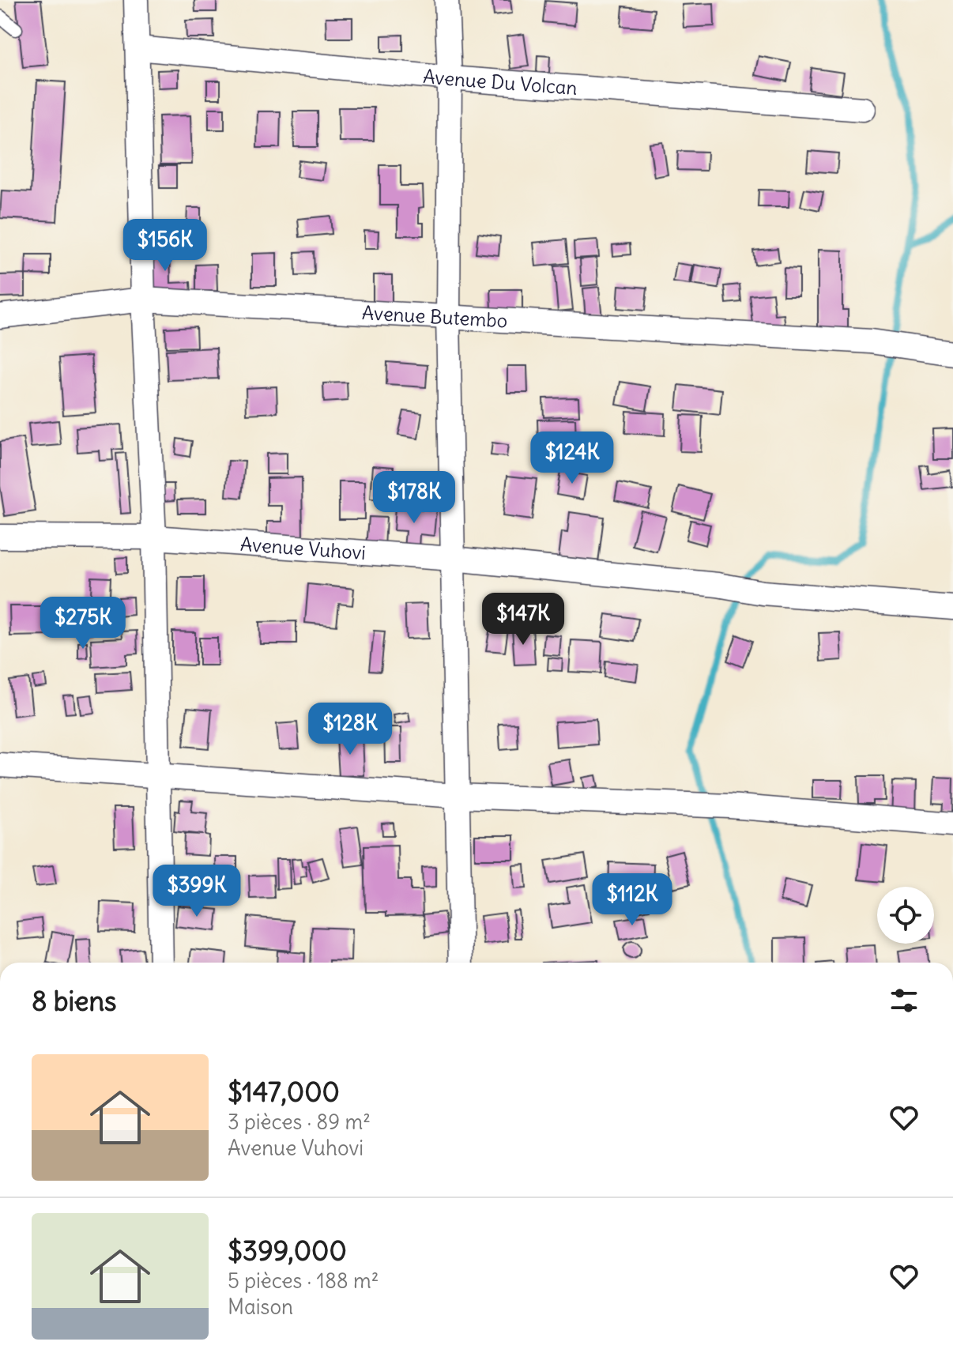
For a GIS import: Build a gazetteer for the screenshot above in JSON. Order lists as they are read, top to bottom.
{
  "streets": {
    "street": ["Avenue Du Volcan", "Avenue Butembo", "Avenue Vuhovi"]
  },
  "page": {
    "price": [
      "$156K",
      "$124K",
      "$178K",
      "$147K",
      "$275K",
      "$128K",
      "$399K",
      "$112K"
    ],
    "heading": "8 biens",
    "list": [
      {
        "name": "$147,000",
        "note": "3 pièces · 89 m² · Avenue Vuhovi"
      },
      {
        "name": "$399,000",
        "note": "5 pièces · 188 m² · Maison"
      }
    ]
  }
}
